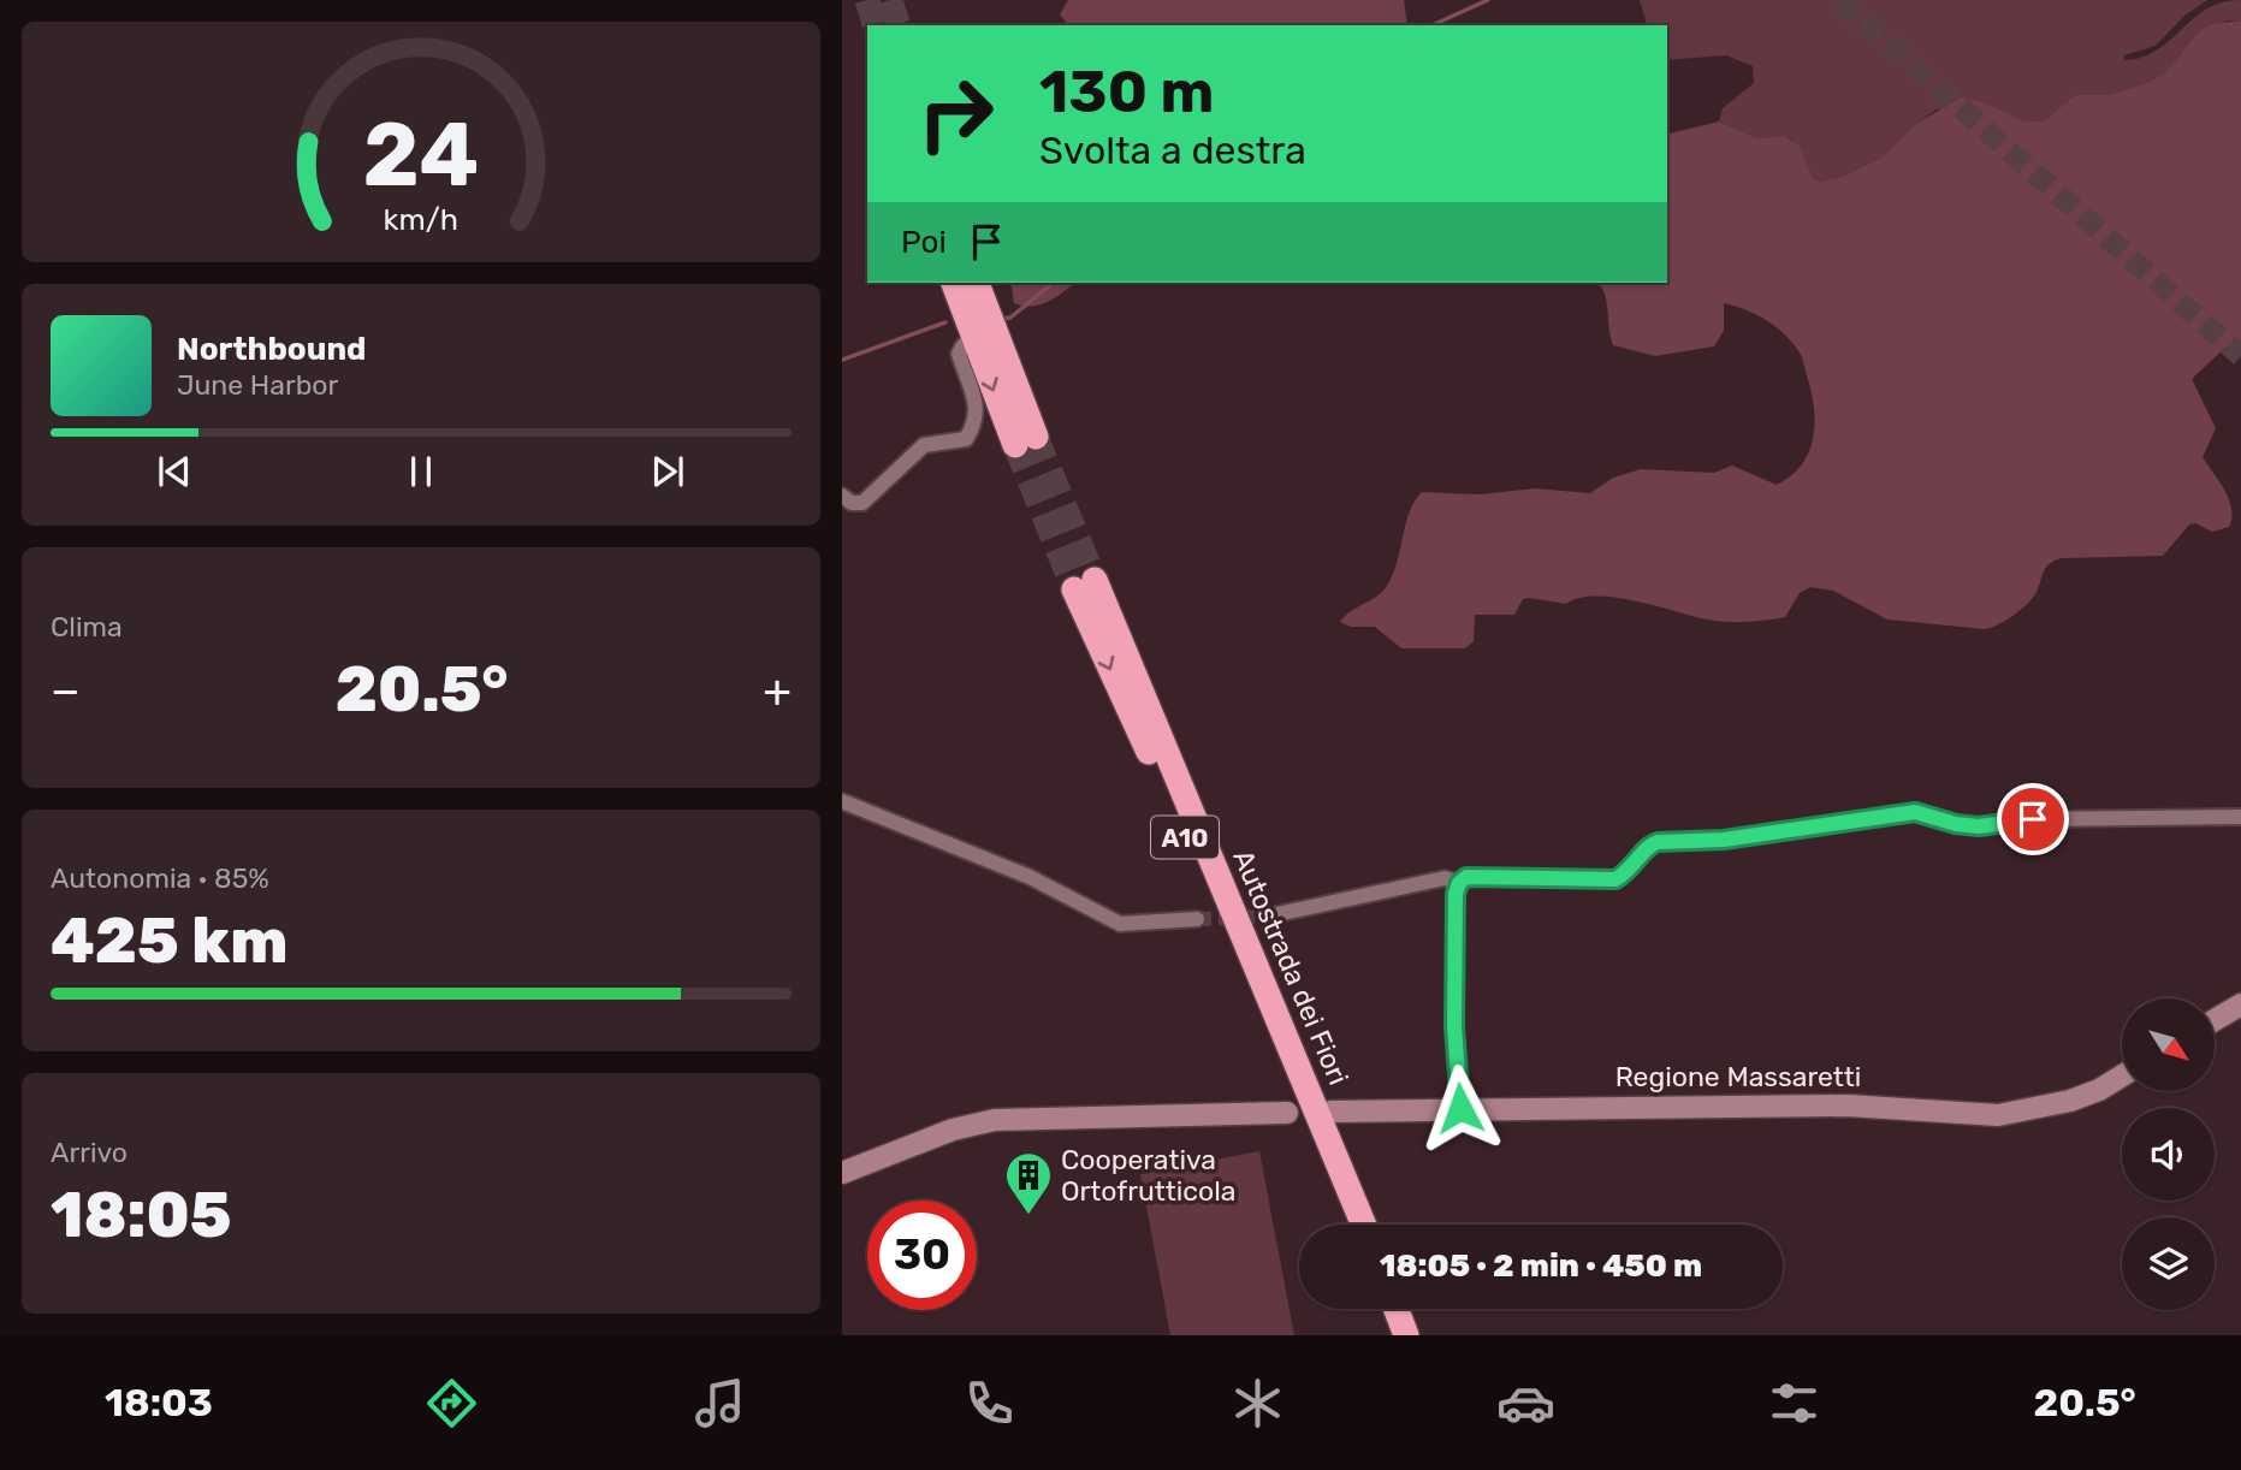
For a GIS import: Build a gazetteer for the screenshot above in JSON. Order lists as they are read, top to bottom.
{
  "streets": {
    "highway": ["A10", "Autostrada dei Fiori"],
    "street": ["Regione Massaretti"]
  },
  "places": {
    "building": ["Cooperativa Ortofrutticola"]
  },
  "north": "bottom right",
  "page": {
    "turn": ["130 m", "Svolta a destra"],
    "then": "Poi",
    "song": ["Northbound", "June Harbor"],
    "tile": [
      "Clima",
      ["Autonomia · 85%", "425 km"],
      ["Arrivo", "18:05"]
    ],
    "heat": ["−", "20.5°", "+"],
    "limit": "30",
    "trip": "18:05 · 2 min · 450 m",
    "tabs": ["18:03", "20.5°"],
    "gauge": ["24", "km/h"]
  }
}
